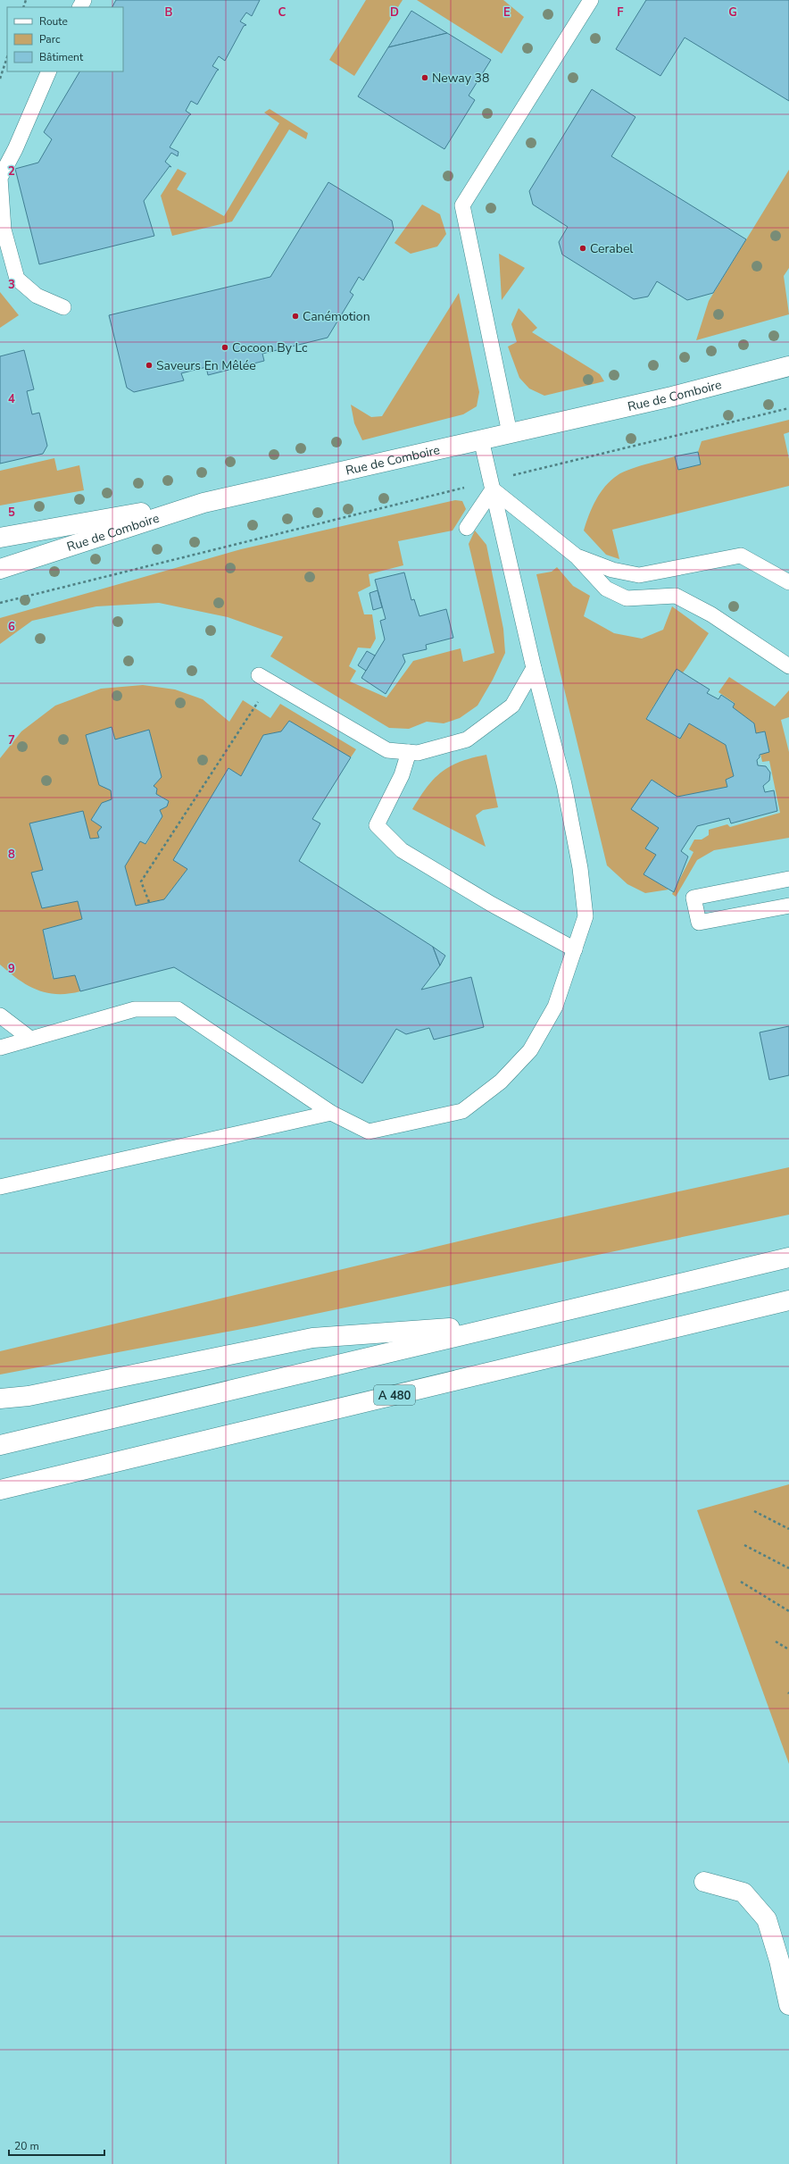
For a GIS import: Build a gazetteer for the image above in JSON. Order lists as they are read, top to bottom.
{
  "streets": {
    "main road": ["Rue de Comboire", "A 480"]
  },
  "places": [
    "Neway 38",
    "Cerabel",
    "Canémotion",
    "Cocoon By Lc",
    "Saveurs En Mêlée"
  ],
  "legend": ["Route", "Parc", "Bâtiment"],
  "scale_bar": "20 m",
  "grid": {
    "columns": [
      "B",
      "C",
      "D",
      "E",
      "F",
      "G"
    ],
    "rows": [
      "2",
      "3",
      "4",
      "5",
      "6",
      "7",
      "8",
      "9"
    ]
  }
}
